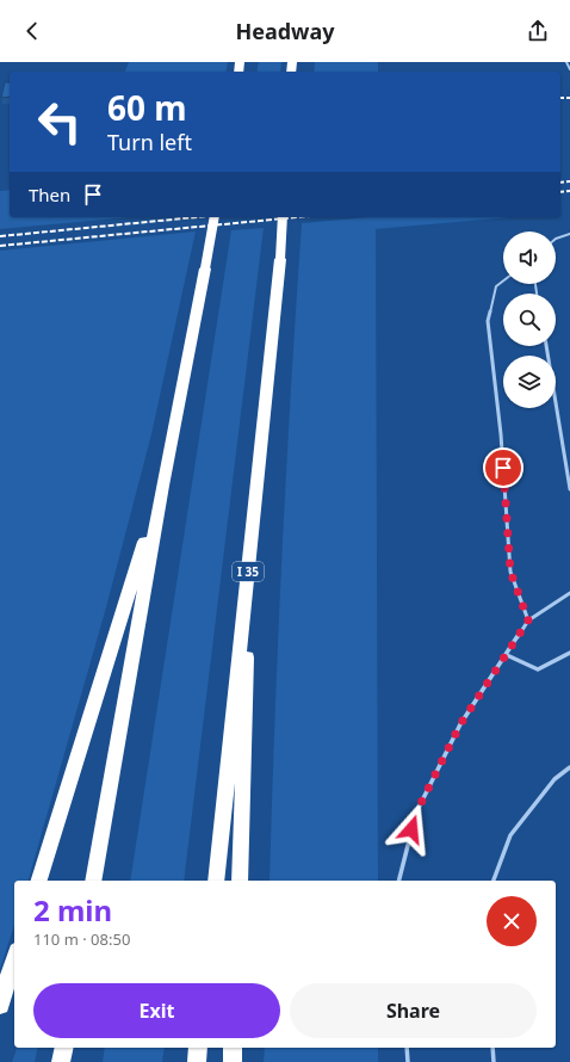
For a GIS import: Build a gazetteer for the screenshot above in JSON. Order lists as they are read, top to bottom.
{
  "streets": {
    "highway": ["I 35"]
  },
  "page": {
    "header": "Headway",
    "turn": ["60 m", "Turn left"],
    "then": "Then",
    "heading": ["2 min", "110 m · 08:50"],
    "buttons": ["Exit", "Share"]
  }
}
